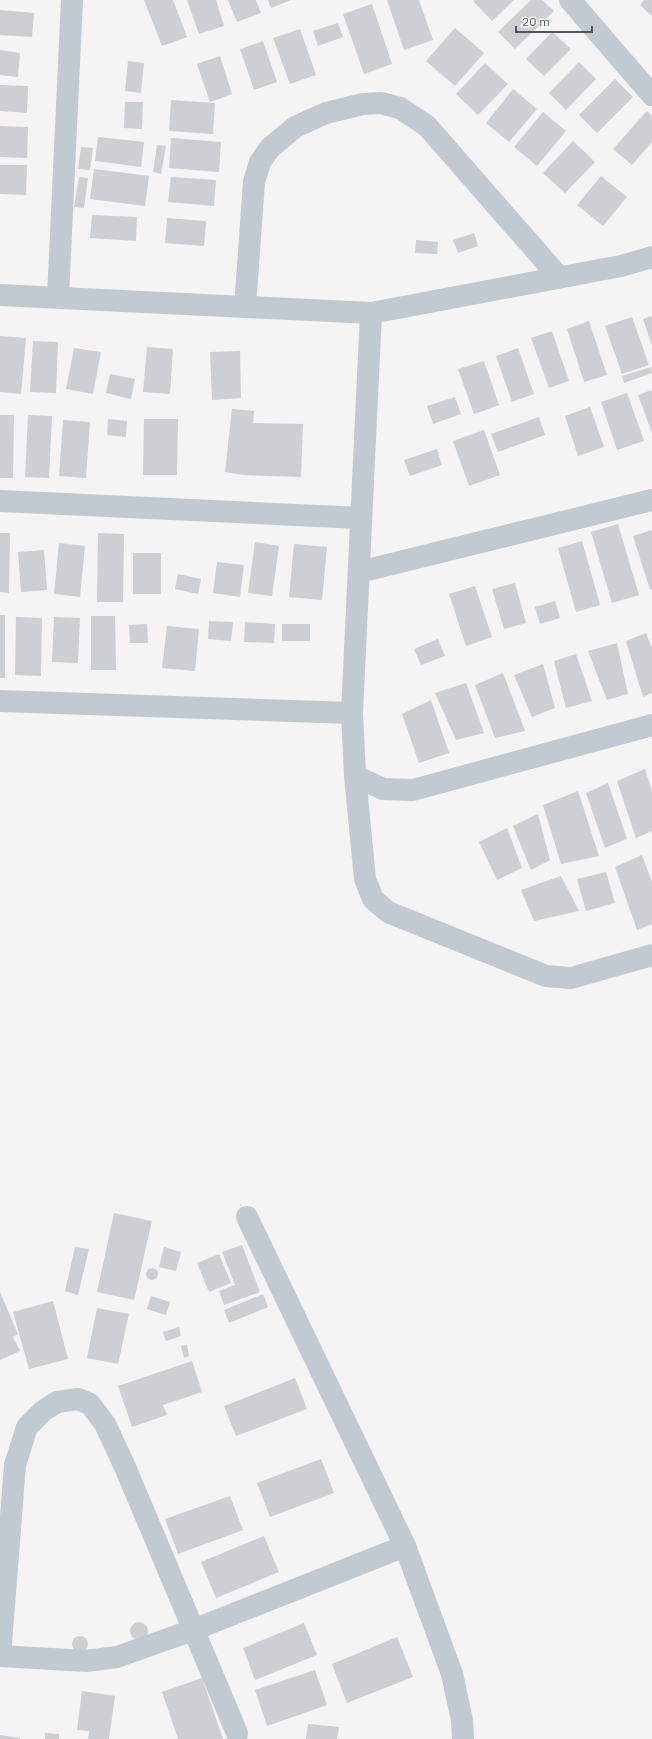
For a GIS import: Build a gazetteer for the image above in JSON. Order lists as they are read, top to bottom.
{
  "scale_bar": "20 m"
}
